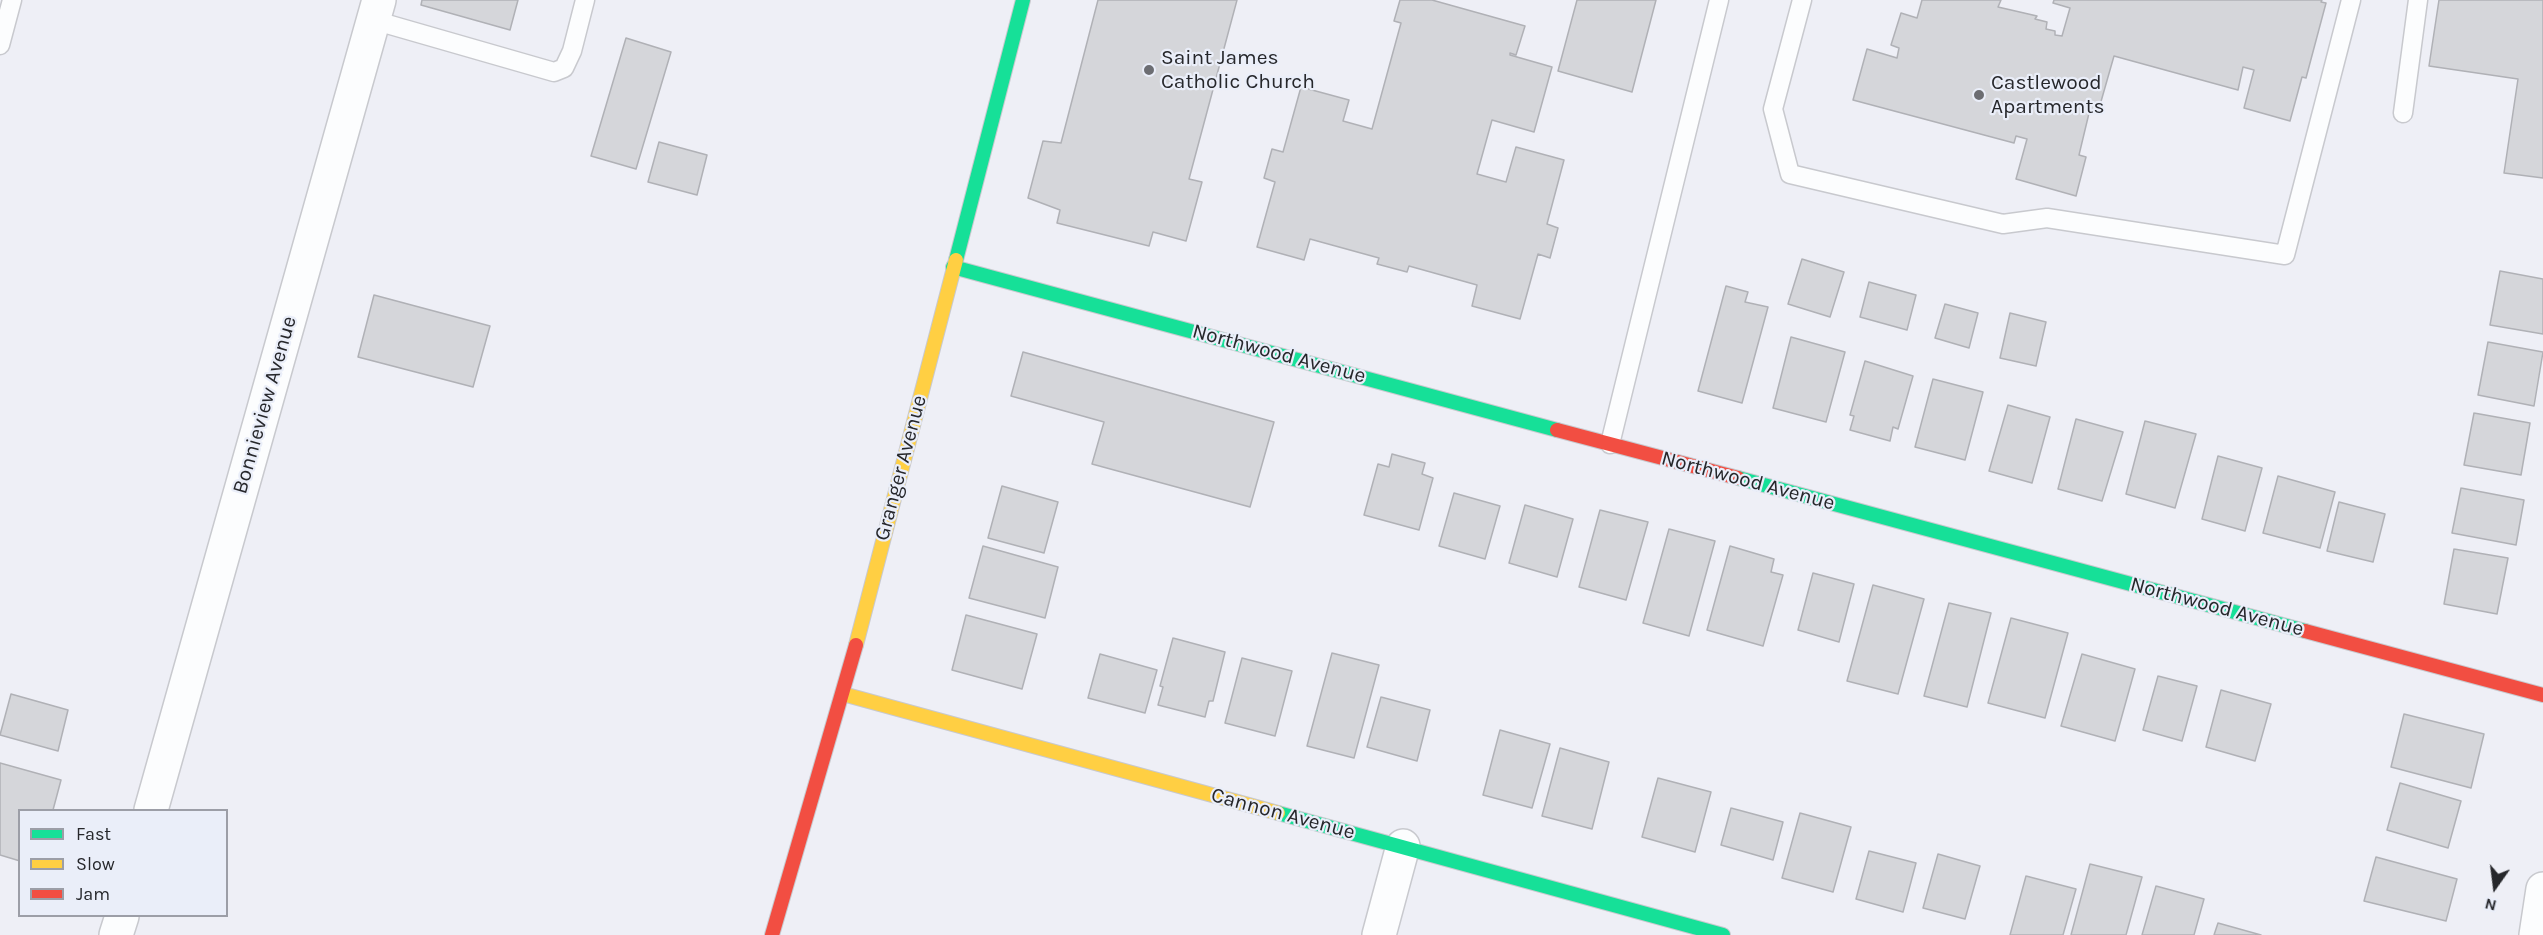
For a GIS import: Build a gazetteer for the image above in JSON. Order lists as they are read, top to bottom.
{
  "streets": {
    "street": [
      "Northwood Avenue",
      "Bonnieview Avenue",
      "Granger Avenue",
      "Cannon Avenue"
    ]
  },
  "crossings": [
    ["Northwood Avenue", "Granger Avenue"],
    ["Granger Avenue", "Cannon Avenue"]
  ],
  "places": ["Saint James Catholic Church", "Castlewood Apartments"],
  "legend": ["Fast", "Slow", "Jam"],
  "north": "bottom"
}
